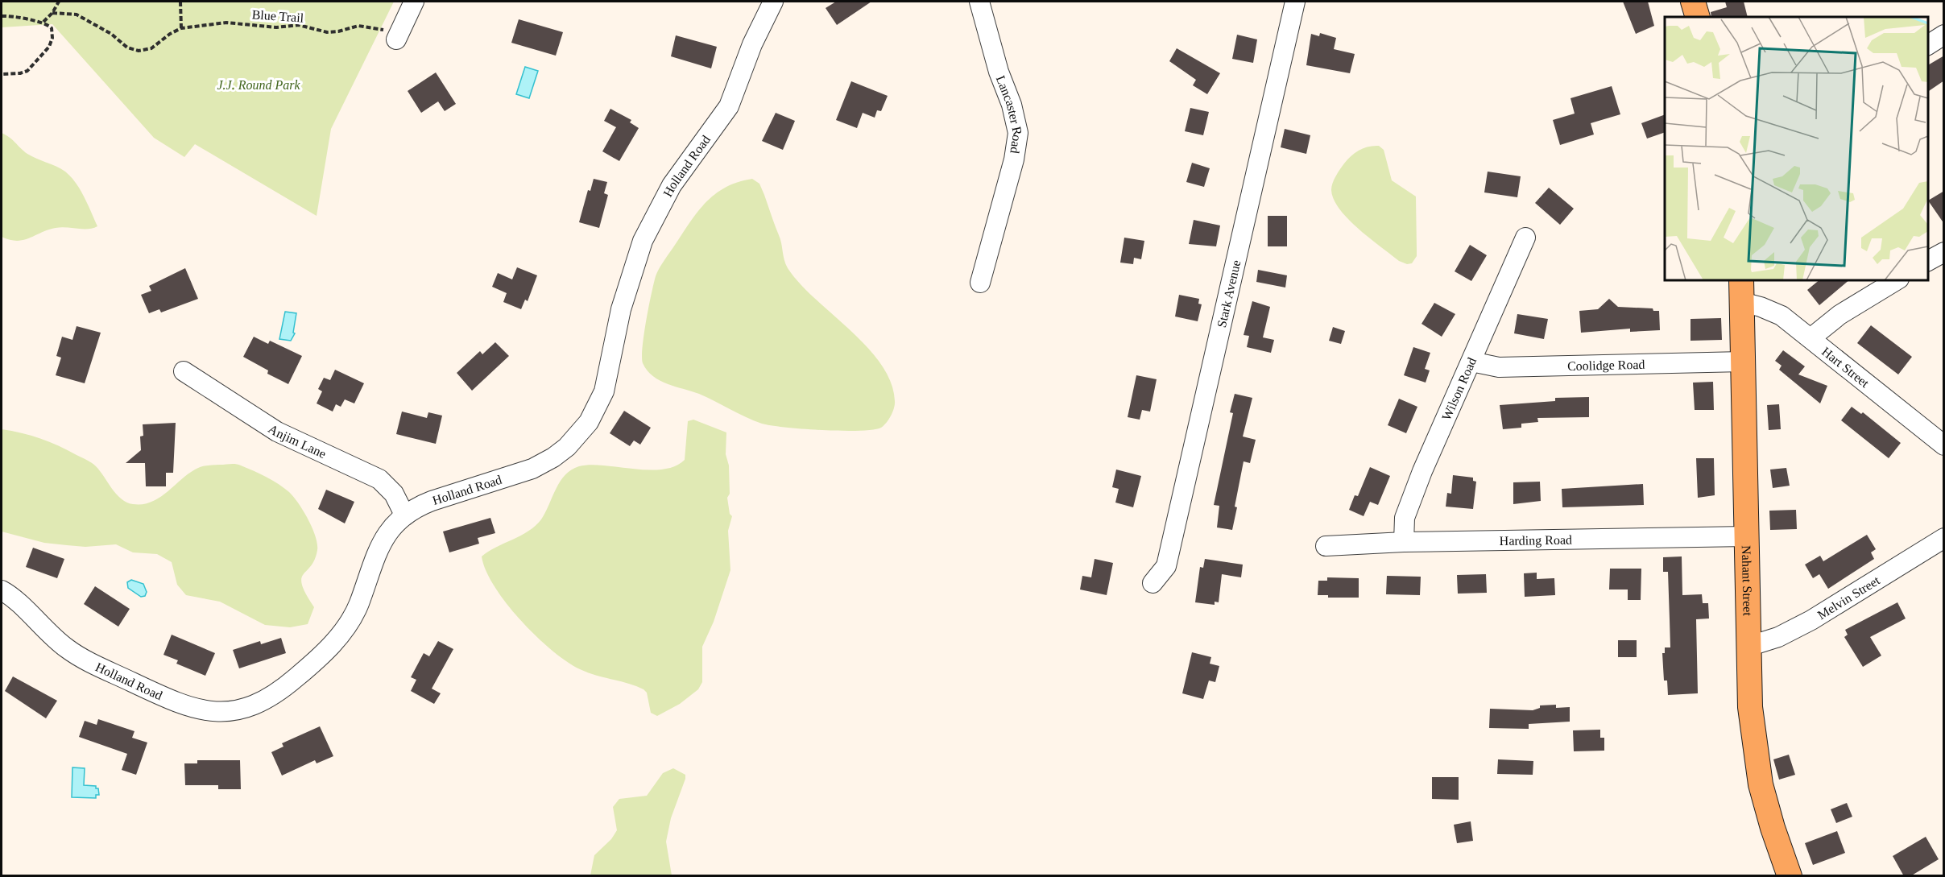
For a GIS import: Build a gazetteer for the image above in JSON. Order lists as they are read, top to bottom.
{
  "streets": {
    "main road": ["Nahant Street"],
    "street": [
      "Lancaster Road",
      "Holland Road",
      "Stark Avenue",
      "Coolidge Road",
      "Hart Street",
      "Wilson Road",
      "Anjim Lane",
      "Harding Road",
      "Melvin Street"
    ],
    "path": ["Blue Trail"]
  },
  "crossings": [
    ["Holland Road", "Anjim Lane"],
    ["Coolidge Road", "Wilson Road"],
    ["Coolidge Road", "Nahant Street"],
    ["Hart Street", "Nahant Street"],
    ["Wilson Road", "Harding Road"],
    ["Harding Road", "Nahant Street"],
    ["Nahant Street", "Melvin Street"]
  ],
  "parks": ["J.J. Round Park"]
}
